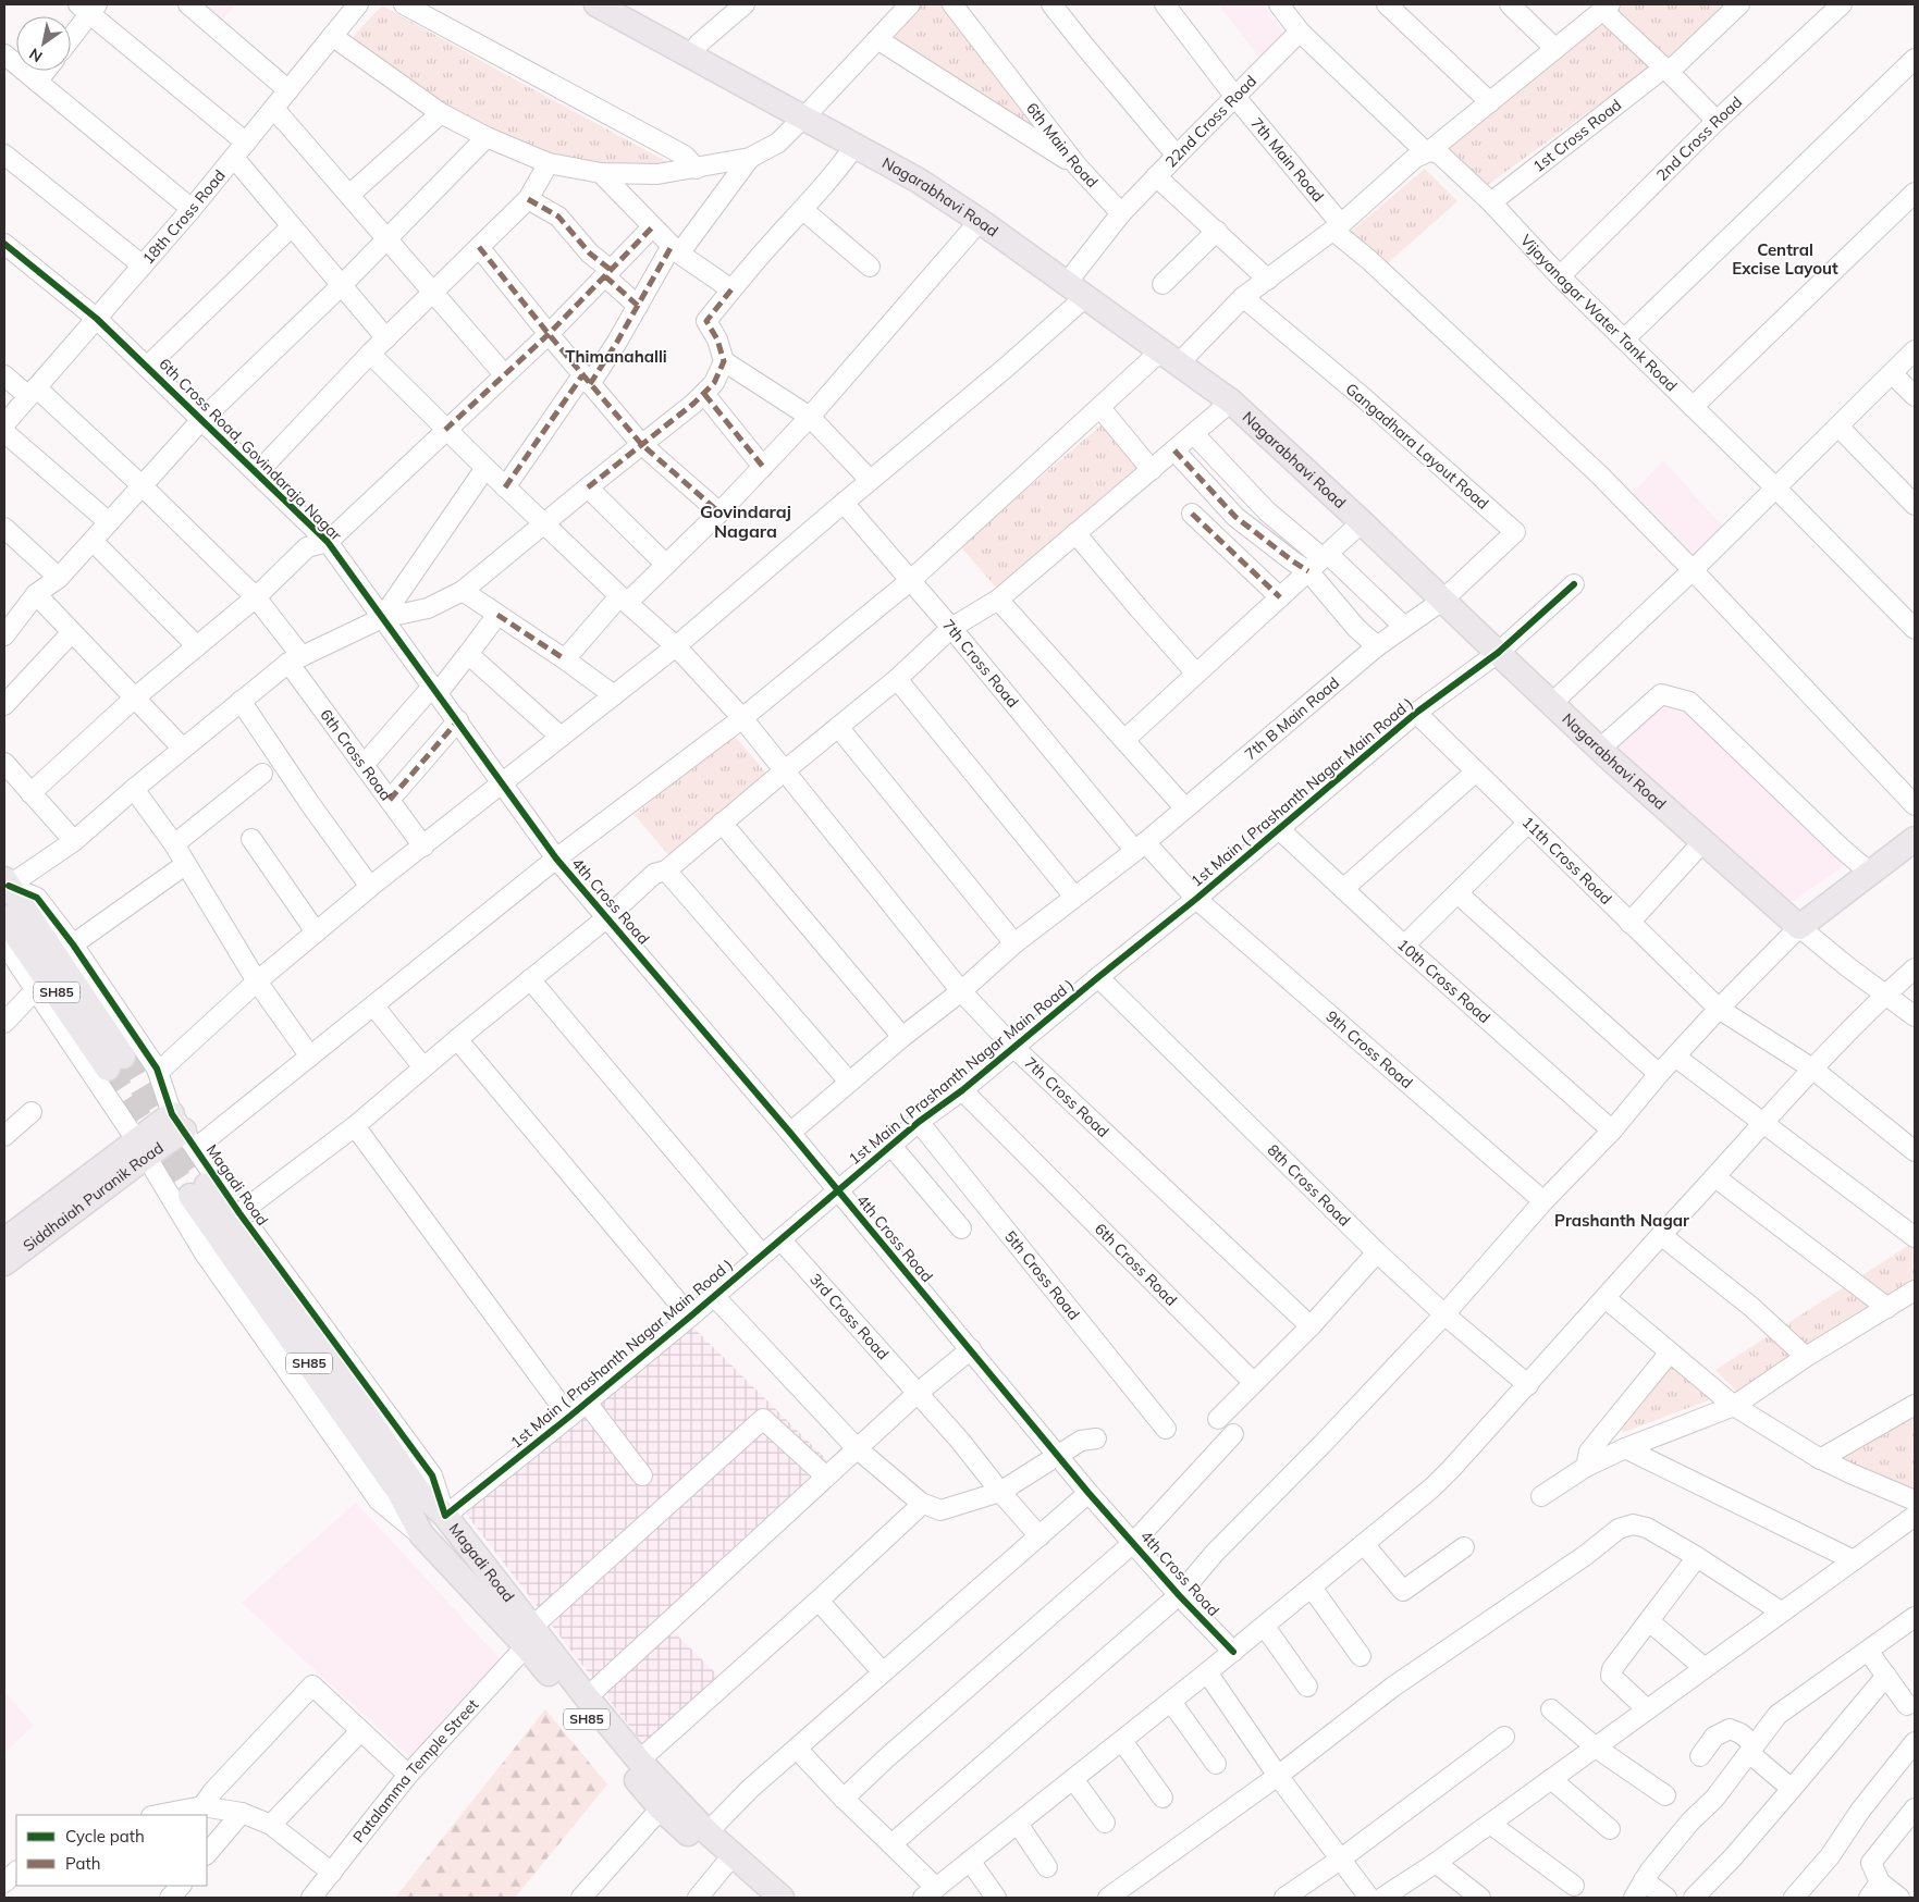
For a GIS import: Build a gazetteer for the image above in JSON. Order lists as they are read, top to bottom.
{
  "streets": {
    "main road": [
      "Nagarabhavi Road",
      "SH85",
      "Magadi Road",
      "Siddhaiah Puranik Road"
    ],
    "street": [
      "22nd Cross Road",
      "1st Cross Road",
      "2nd Cross Road",
      "6th Main Road",
      "7th Main Road",
      "18th Cross Road",
      "Vijayanagar Water Tank Road",
      "Gangadhara Layout Road",
      "6th Cross Road, Govindaraja Nagar",
      "7th Cross Road",
      "7th B Main Road",
      "6th Cross Road",
      "1st Main ( Prashanth Nagar Main Road )",
      "11th Cross Road",
      "4th Cross Road",
      "10th Cross Road",
      "9th Cross Road",
      "8th Cross Road",
      "5th Cross Road",
      "3rd Cross Road",
      "Patalamma Temple Street"
    ]
  },
  "crossings": [
    ["22nd Cross Road", "6th Main Road"],
    ["22nd Cross Road", "7th Main Road"],
    ["22nd Cross Road", "Vijayanagar Water Tank Road"],
    ["1st Cross Road", "Vijayanagar Water Tank Road"],
    ["2nd Cross Road", "Vijayanagar Water Tank Road"],
    ["Nagarabhavi Road", "Gangadhara Layout Road"],
    ["Nagarabhavi Road", "7th B Main Road"],
    ["Nagarabhavi Road", "1st Main ( Prashanth Nagar Main Road )"],
    ["18th Cross Road", "6th Cross Road, Govindaraja Nagar"],
    ["18th Cross Road", "6th Cross Road"],
    ["Gangadhara Layout Road", "7th B Main Road"],
    ["6th Cross Road, Govindaraja Nagar", "4th Cross Road"],
    ["7th Cross Road", "7th B Main Road"],
    ["7th Cross Road", "1st Main ( Prashanth Nagar Main Road )"],
    ["7th Cross Road", "9th Cross Road"],
    ["7th B Main Road", "4th Cross Road"],
    ["6th Cross Road", "1st Main ( Prashanth Nagar Main Road )"],
    ["1st Main ( Prashanth Nagar Main Road )", "11th Cross Road"],
    ["1st Main ( Prashanth Nagar Main Road )", "4th Cross Road"],
    ["1st Main ( Prashanth Nagar Main Road )", "10th Cross Road"],
    ["1st Main ( Prashanth Nagar Main Road )", "SH85"],
    ["1st Main ( Prashanth Nagar Main Road )", "9th Cross Road"],
    ["1st Main ( Prashanth Nagar Main Road )", "Magadi Road"],
    ["1st Main ( Prashanth Nagar Main Road )", "8th Cross Road"],
    ["1st Main ( Prashanth Nagar Main Road )", "5th Cross Road"],
    ["1st Main ( Prashanth Nagar Main Road )", "3rd Cross Road"],
    ["SH85", "Magadi Road"],
    ["Magadi Road", "Siddhaiah Puranik Road"],
    ["Magadi Road", "Patalamma Temple Street"]
  ],
  "districts": [
    "Central Excise Layout",
    "Thimanahalli",
    "Govindaraj Nagara",
    "Prashanth Nagar"
  ],
  "legend": ["Cycle path", "Path"],
  "north": "bottom left"
}
